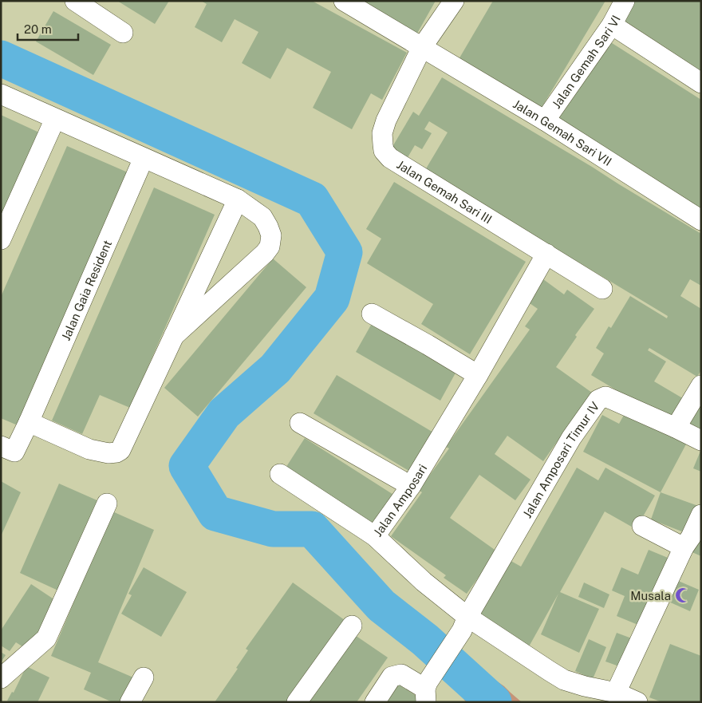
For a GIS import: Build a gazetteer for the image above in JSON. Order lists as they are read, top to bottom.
{
  "streets": {
    "street": [
      "Jalan Gemah Sari VI",
      "Jalan Gemah Sari VII",
      "Jalan Gemah Sari III",
      "Jalan Gaia Resident",
      "Jalan Amposari Timur IV",
      "Jalan Amposari"
    ]
  },
  "crossings": [
    ["Jalan Gemah Sari VI", "Jalan Gemah Sari VII"],
    ["Jalan Gemah Sari VII", "Jalan Gemah Sari III"],
    ["Jalan Gemah Sari III", "Jalan Amposari"],
    ["Jalan Amposari Timur IV", "Jalan Amposari"]
  ],
  "places": {
    "mosque": ["Musala"]
  },
  "scale_bar": "20 m"
}
